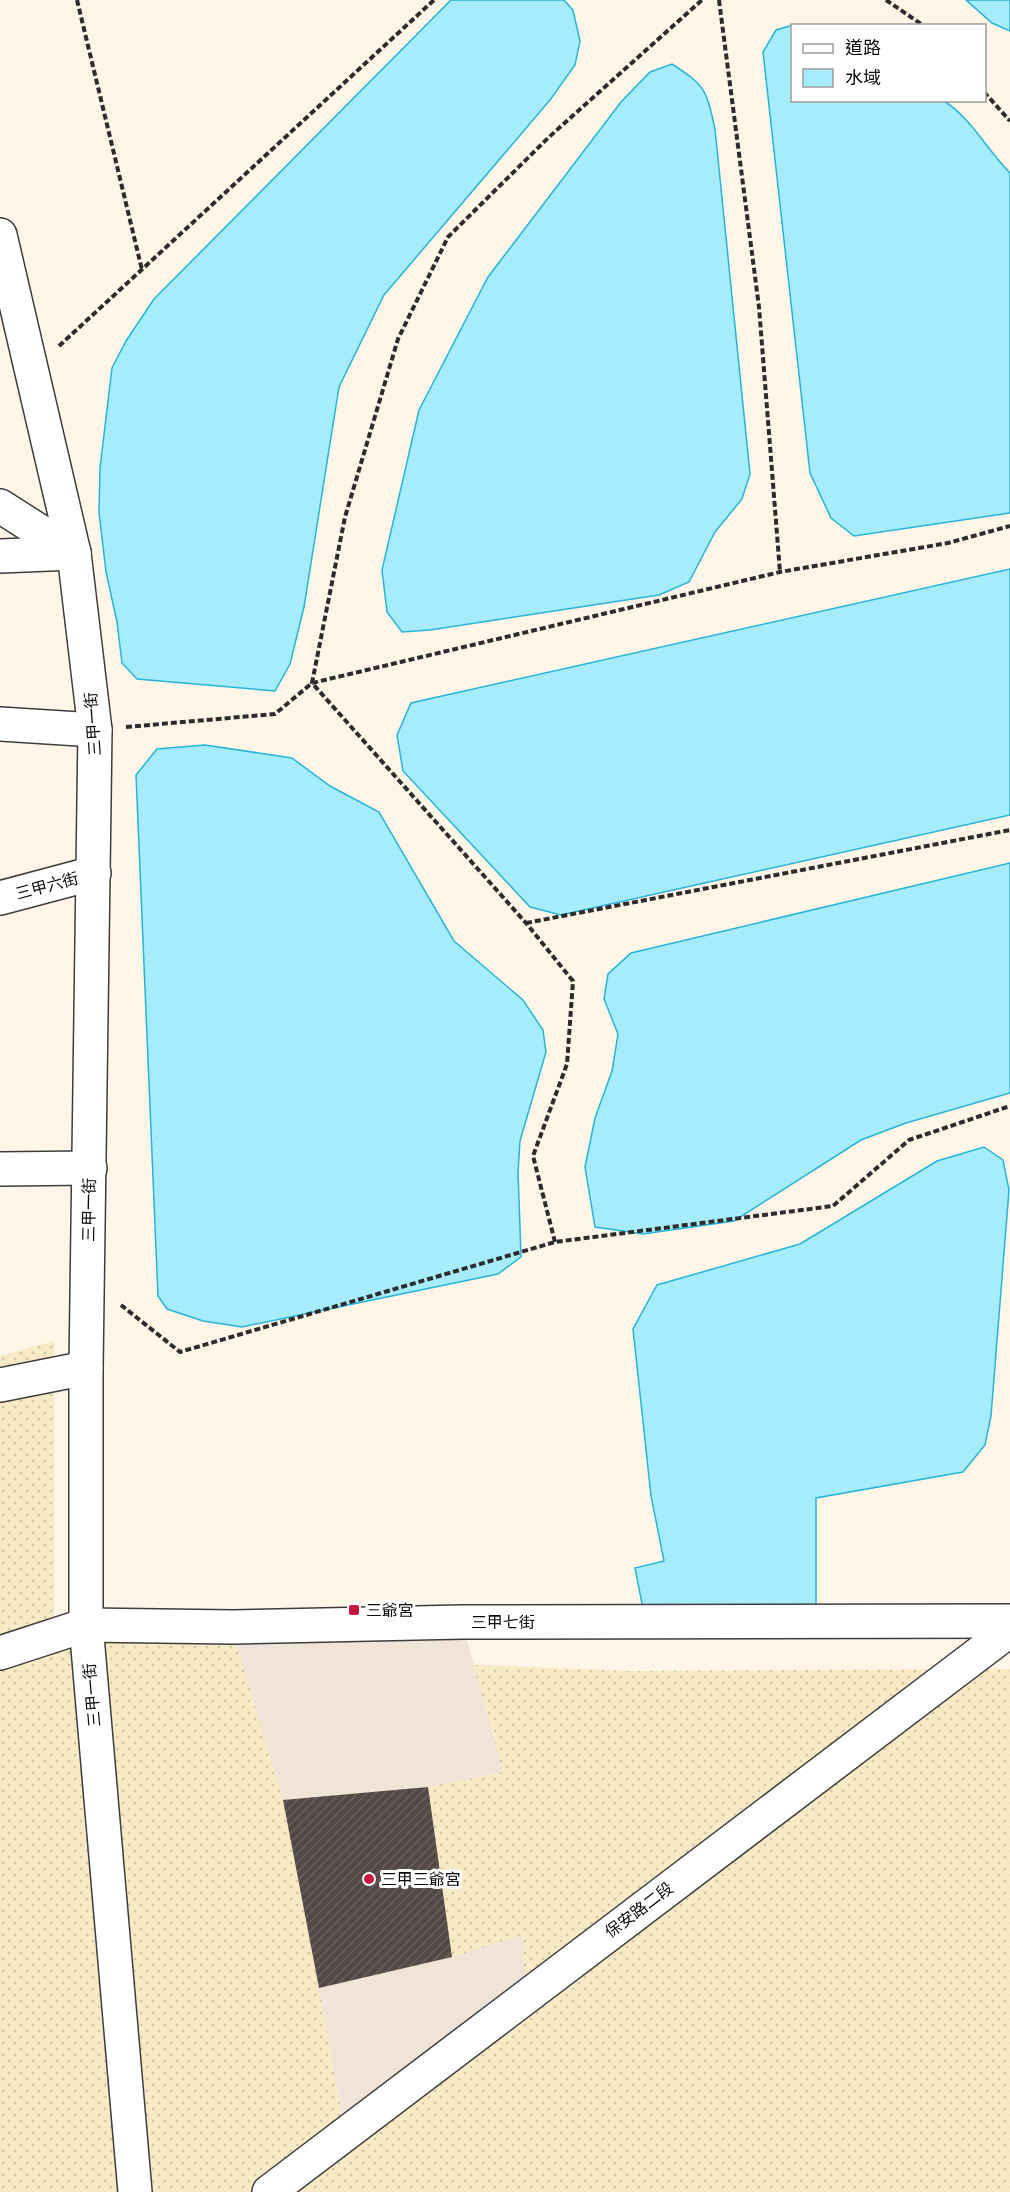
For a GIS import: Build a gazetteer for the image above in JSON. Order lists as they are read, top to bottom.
{
  "streets": {
    "street": [
      "三甲一街",
      "三甲六街",
      "三甲七街",
      "保安路二段"
    ]
  },
  "crossings": [
    ["三甲一街", "三甲六街"],
    ["三甲一街", "三甲七街"]
  ],
  "places": {
    "transit": ["三爺宮"],
    "other": ["三甲三爺宮"]
  },
  "legend": ["道路", "水域"]
}
